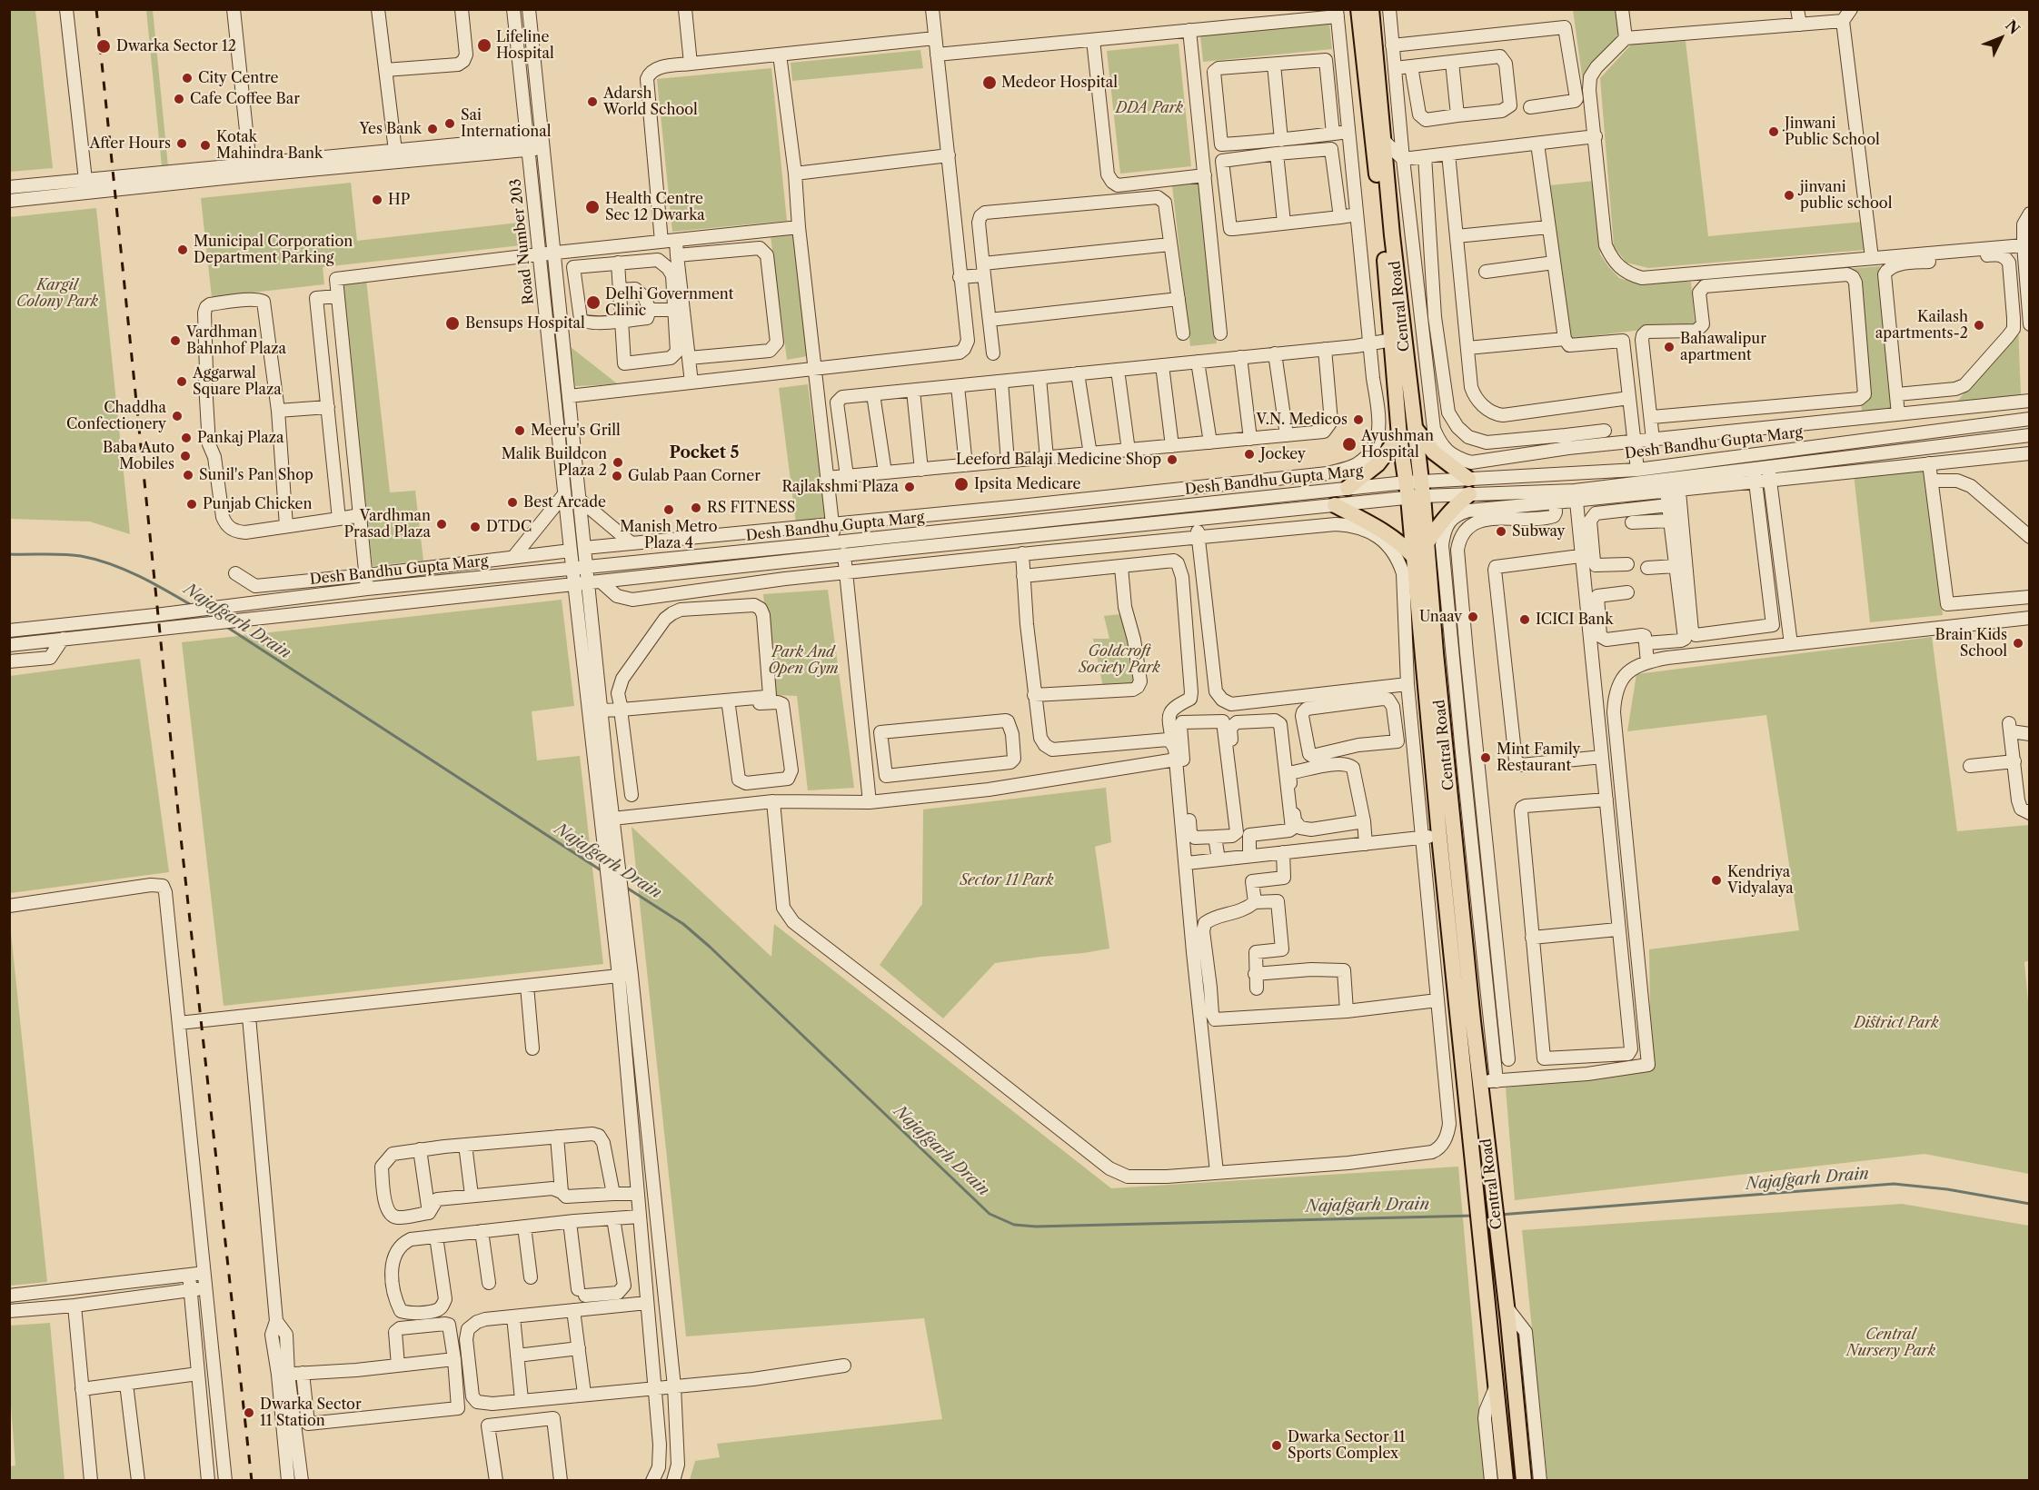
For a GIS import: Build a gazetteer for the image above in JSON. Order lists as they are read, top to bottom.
{
  "streets": {
    "main road": ["Central Road"],
    "street": ["Road Number 203", "Desh Bandhu Gupta Marg"]
  },
  "crossings": [
    ["Road Number 203", "Desh Bandhu Gupta Marg"],
    ["Central Road", "Desh Bandhu Gupta Marg"]
  ],
  "districts": ["Pocket 5"],
  "water": ["Najafgarh Drain"],
  "parks": [
    "DDA Park",
    "Kargil Colony Park",
    "Goldcroft Society Park",
    "Park And Open Gym",
    "Sector 11 Park",
    "District Park",
    "Central Nursery Park"
  ],
  "places": [
    "Lifeline Hospital",
    "Dwarka Sector 12",
    "City Centre",
    "Medeor Hospital",
    "Cafe Coffee Bar",
    "Adarsh World School",
    "Sai International",
    "Yes Bank",
    "Jinwani Public School",
    "After Hours",
    "Kotak Mahindra Bank",
    "jinvani public school",
    "HP",
    "Health Centre Sec 12 Dwarka",
    "Municipal Corporation Department Parking",
    "Delhi Government Clinic",
    "Bensups Hospital",
    "Kailash apartments-2",
    "Vardhman Bahnhof Plaza",
    "Bahawalipur apartment",
    "Aggarwal Square Plaza",
    "Chaddha Confectionery",
    "V.N. Medicos",
    "Meeru's Grill",
    "Pankaj Plaza",
    "Ayushman Hospital",
    "Jockey",
    "Baba Auto Mobiles",
    "Leeford Balaji Medicine Shop",
    "Malik Buildcon Plaza 2",
    "Sunil's Pan Shop",
    "Gulab Paan Corner",
    "Ipsita Medicare",
    "Rajlakshmi Plaza",
    "Best Arcade",
    "Punjab Chicken",
    "RS FITNESS",
    "Manish Metro Plaza 4",
    "Vardhman Prasad Plaza",
    "DTDC",
    "Subway",
    "Unaav",
    "ICICI Bank",
    "Brain Kids School",
    "Mint Family Restaurant",
    "Kendriya Vidyalaya",
    "Dwarka Sector 11 Station",
    "Dwarka Sector 11 Sports Complex"
  ],
  "north": "top right"
}
